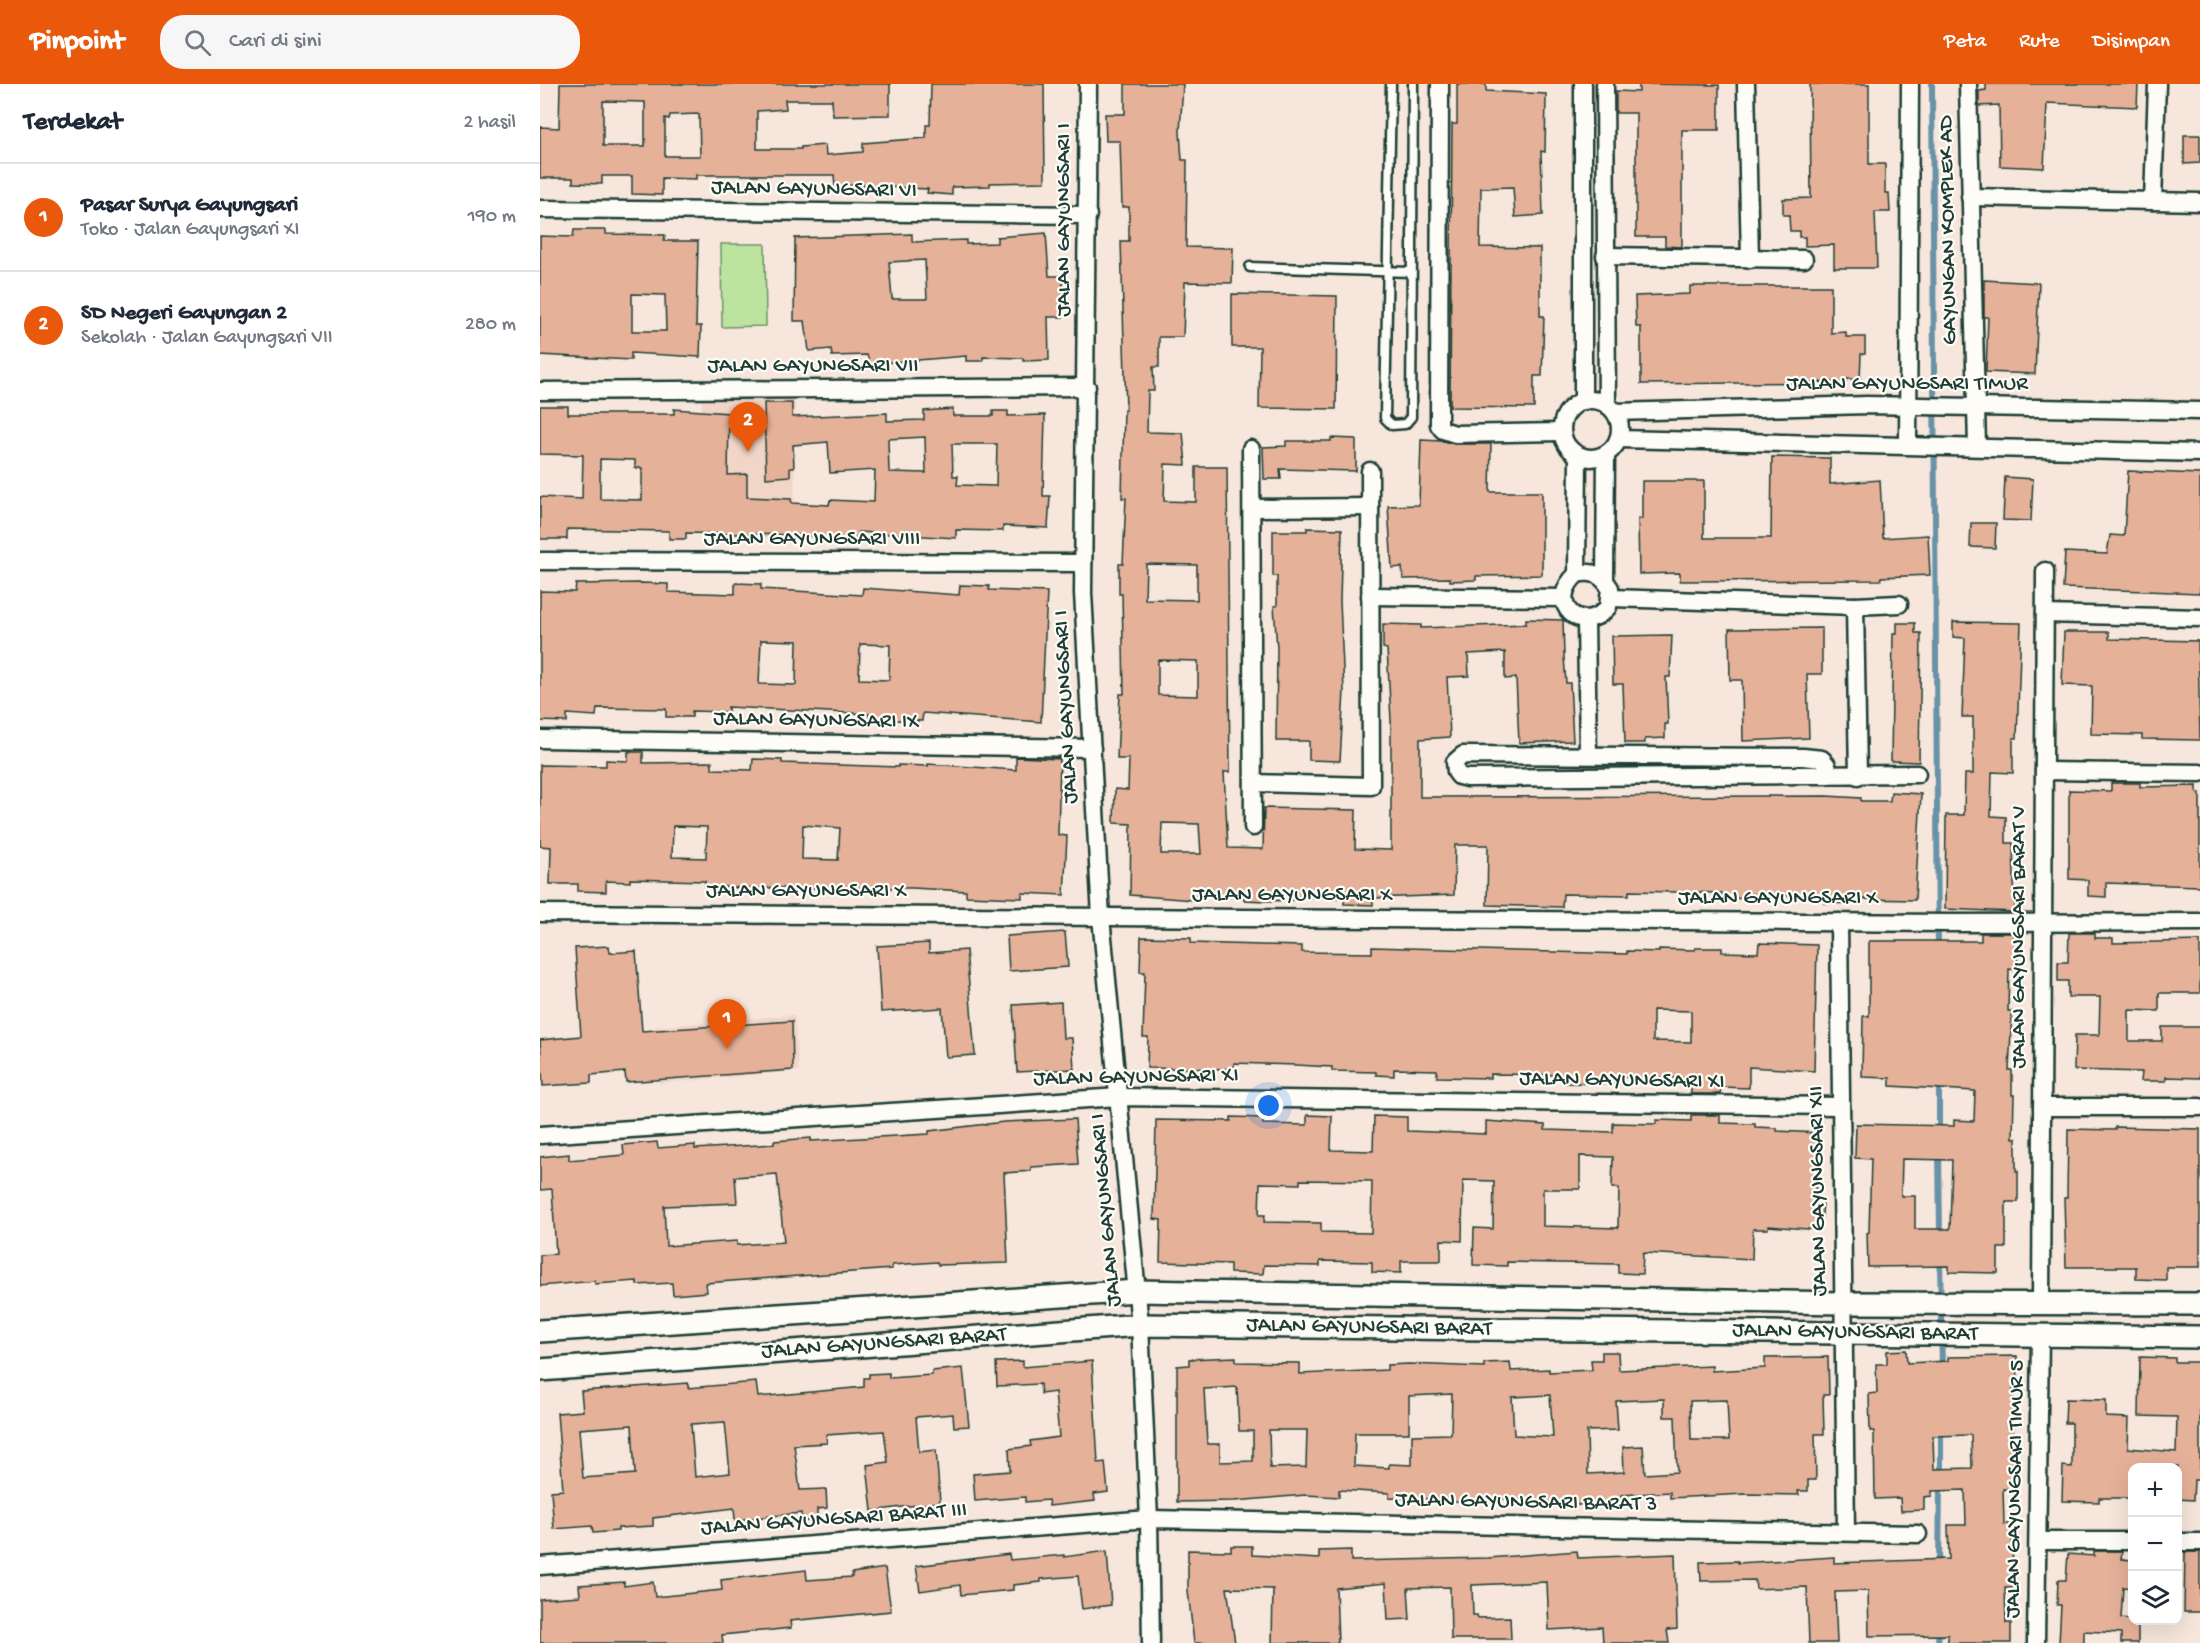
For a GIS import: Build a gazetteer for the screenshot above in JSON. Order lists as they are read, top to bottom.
{
  "streets": {
    "street": [
      "JALAN GAYUNGSARI VI",
      "JALAN GAYUNGSARI I",
      "GAYUNGAN KOMPLEK AD",
      "JALAN GAYUNGSARI VII",
      "JALAN GAYUNGSARI TIMUR",
      "JALAN GAYUNGSARI VIII",
      "JALAN GAYUNGSARI IX",
      "JALAN GAYUNGSARI X",
      "JALAN GAYUNGSARI BARAT V",
      "JALAN GAYUNGSARI XI",
      "JALAN GAYUNGSARI XII",
      "JALAN GAYUNGSARI BARAT",
      "JALAN GAYUNGSARI TIMUR 5",
      "JALAN GAYUNGSARI BARAT 3",
      "JALAN GAYUNGSARI BARAT III"
    ]
  },
  "crossings": [
    ["JALAN GAYUNGSARI VI", "JALAN GAYUNGSARI I"],
    ["JALAN GAYUNGSARI I", "JALAN GAYUNGSARI VII"],
    ["JALAN GAYUNGSARI I", "JALAN GAYUNGSARI VIII"],
    ["JALAN GAYUNGSARI I", "JALAN GAYUNGSARI IX"],
    ["JALAN GAYUNGSARI I", "JALAN GAYUNGSARI X"],
    ["JALAN GAYUNGSARI I", "JALAN GAYUNGSARI XI"],
    ["JALAN GAYUNGSARI I", "JALAN GAYUNGSARI BARAT"],
    ["GAYUNGAN KOMPLEK AD", "JALAN GAYUNGSARI TIMUR"],
    ["JALAN GAYUNGSARI X", "JALAN GAYUNGSARI BARAT V"],
    ["JALAN GAYUNGSARI X", "JALAN GAYUNGSARI XII"],
    ["JALAN GAYUNGSARI BARAT V", "JALAN GAYUNGSARI BARAT"],
    ["JALAN GAYUNGSARI XI", "JALAN GAYUNGSARI XII"],
    ["JALAN GAYUNGSARI XII", "JALAN GAYUNGSARI BARAT"],
    ["JALAN GAYUNGSARI XII", "JALAN GAYUNGSARI BARAT 3"],
    ["JALAN GAYUNGSARI BARAT", "JALAN GAYUNGSARI TIMUR 5"],
    ["JALAN GAYUNGSARI BARAT 3", "JALAN GAYUNGSARI BARAT III"]
  ],
  "page": {
    "header": "Pinpoint",
    "search": "Cari di sini",
    "nav": ["Peta", "Rute", "Disimpan"],
    "heading": ["Terdekat", "2 hasil"],
    "list": [
      {
        "mark": "1",
        "name": "Pasar Surya Gayungsari",
        "note": "Toko · Jalan Gayungsari XI",
        "value": "190 m"
      },
      {
        "mark": "2",
        "name": "SD Negeri Gayungan 2",
        "note": "Sekolah · Jalan Gayungsari VII",
        "value": "280 m"
      }
    ],
    "pins": ["2", "1"],
    "map_buttons": ["+", "−"]
  }
}
